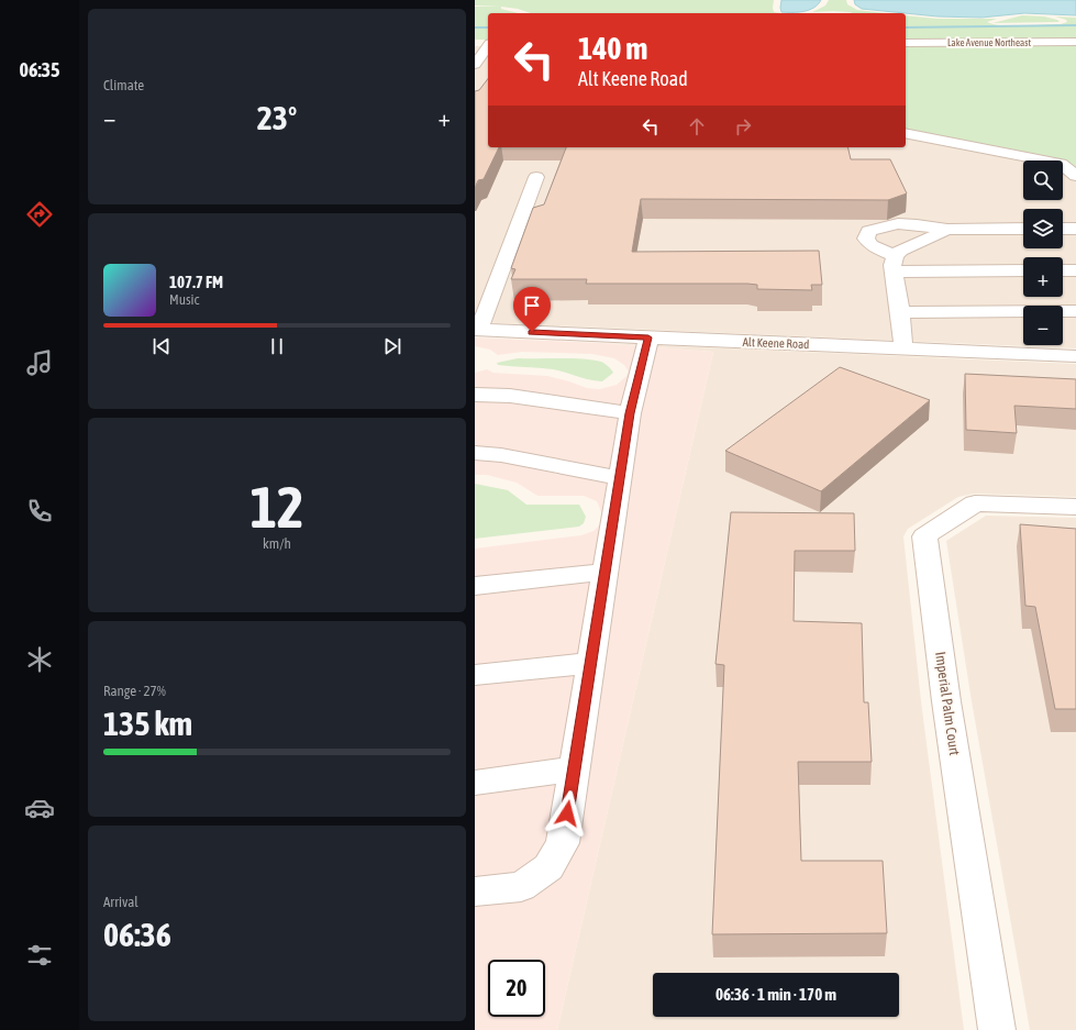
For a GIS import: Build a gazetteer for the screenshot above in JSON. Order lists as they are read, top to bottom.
{
  "streets": {
    "street": ["Lake Avenue Northeast", "Alt Keene Road", "Imperial Palm Court"]
  },
  "page": {
    "tabs": "06:35",
    "tile": [
      "Climate",
      ["12", "km/h"],
      ["Range · 27%", "135 km"],
      ["Arrival", "06:36"]
    ],
    "turn": ["140 m", "Alt Keene Road"],
    "heat": ["−", "23°", "+"],
    "map_buttons": ["+", "−"],
    "song": ["107.7 FM", "Music"],
    "limit": "20",
    "trip": "06:36 · 1 min · 170 m"
  }
}
